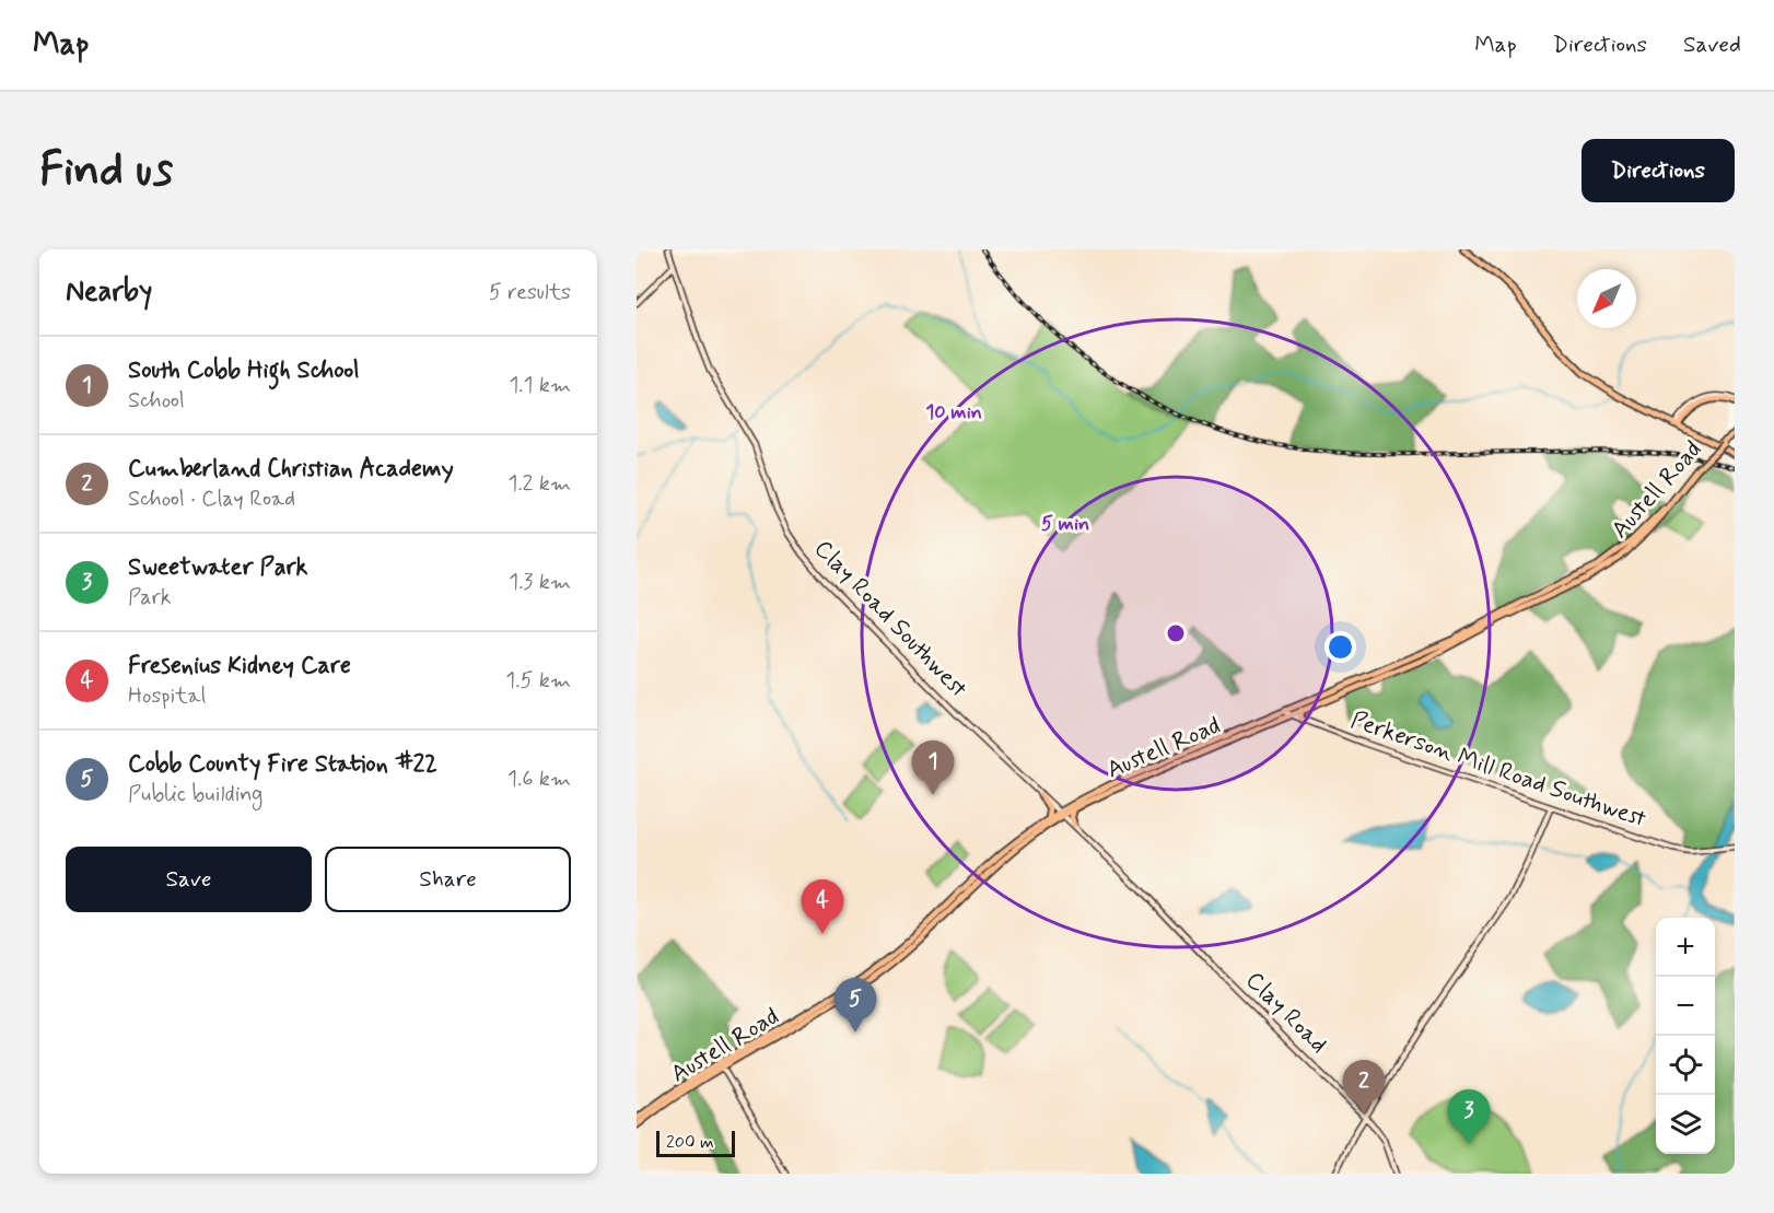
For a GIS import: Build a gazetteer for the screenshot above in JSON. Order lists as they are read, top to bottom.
{
  "streets": {
    "main road": ["Austell Road"],
    "street": ["Clay Road Southwest", "Perkerson Mill Road Southwest", "Clay Road"]
  },
  "crossings": [
    ["Austell Road", "Clay Road Southwest"],
    ["Austell Road", "Perkerson Mill Road Southwest"],
    ["Clay Road Southwest", "Clay Road"]
  ],
  "scale_bar": "200 m",
  "north": "bottom left",
  "page": {
    "header": "Map",
    "nav": ["Map", "Directions", "Saved"],
    "buttons": [
      "Directions",
      ["Save", "Share"]
    ],
    "title": "Find us",
    "heading": ["Nearby", "5 results"],
    "list": [
      {
        "mark": "1",
        "name": "South Cobb High School",
        "note": "School",
        "value": "1.1 km"
      },
      {
        "mark": "2",
        "name": "Cumberland Christian Academy",
        "note": "School · Clay Road",
        "value": "1.2 km"
      },
      {
        "mark": "3",
        "name": "Sweetwater Park",
        "note": "Park",
        "value": "1.3 km"
      },
      {
        "mark": "4",
        "name": "Fresenius Kidney Care",
        "note": "Hospital",
        "value": "1.5 km"
      },
      {
        "mark": "5",
        "name": "Cobb County Fire Station #22",
        "note": "Public building",
        "value": "1.6 km"
      }
    ],
    "pins": [
      "1",
      "4",
      "5",
      "2",
      "3"
    ],
    "map_buttons": ["+", "−"],
    "scale": "200 m"
  },
  "rings": ["10 min", "5 min"]
}
